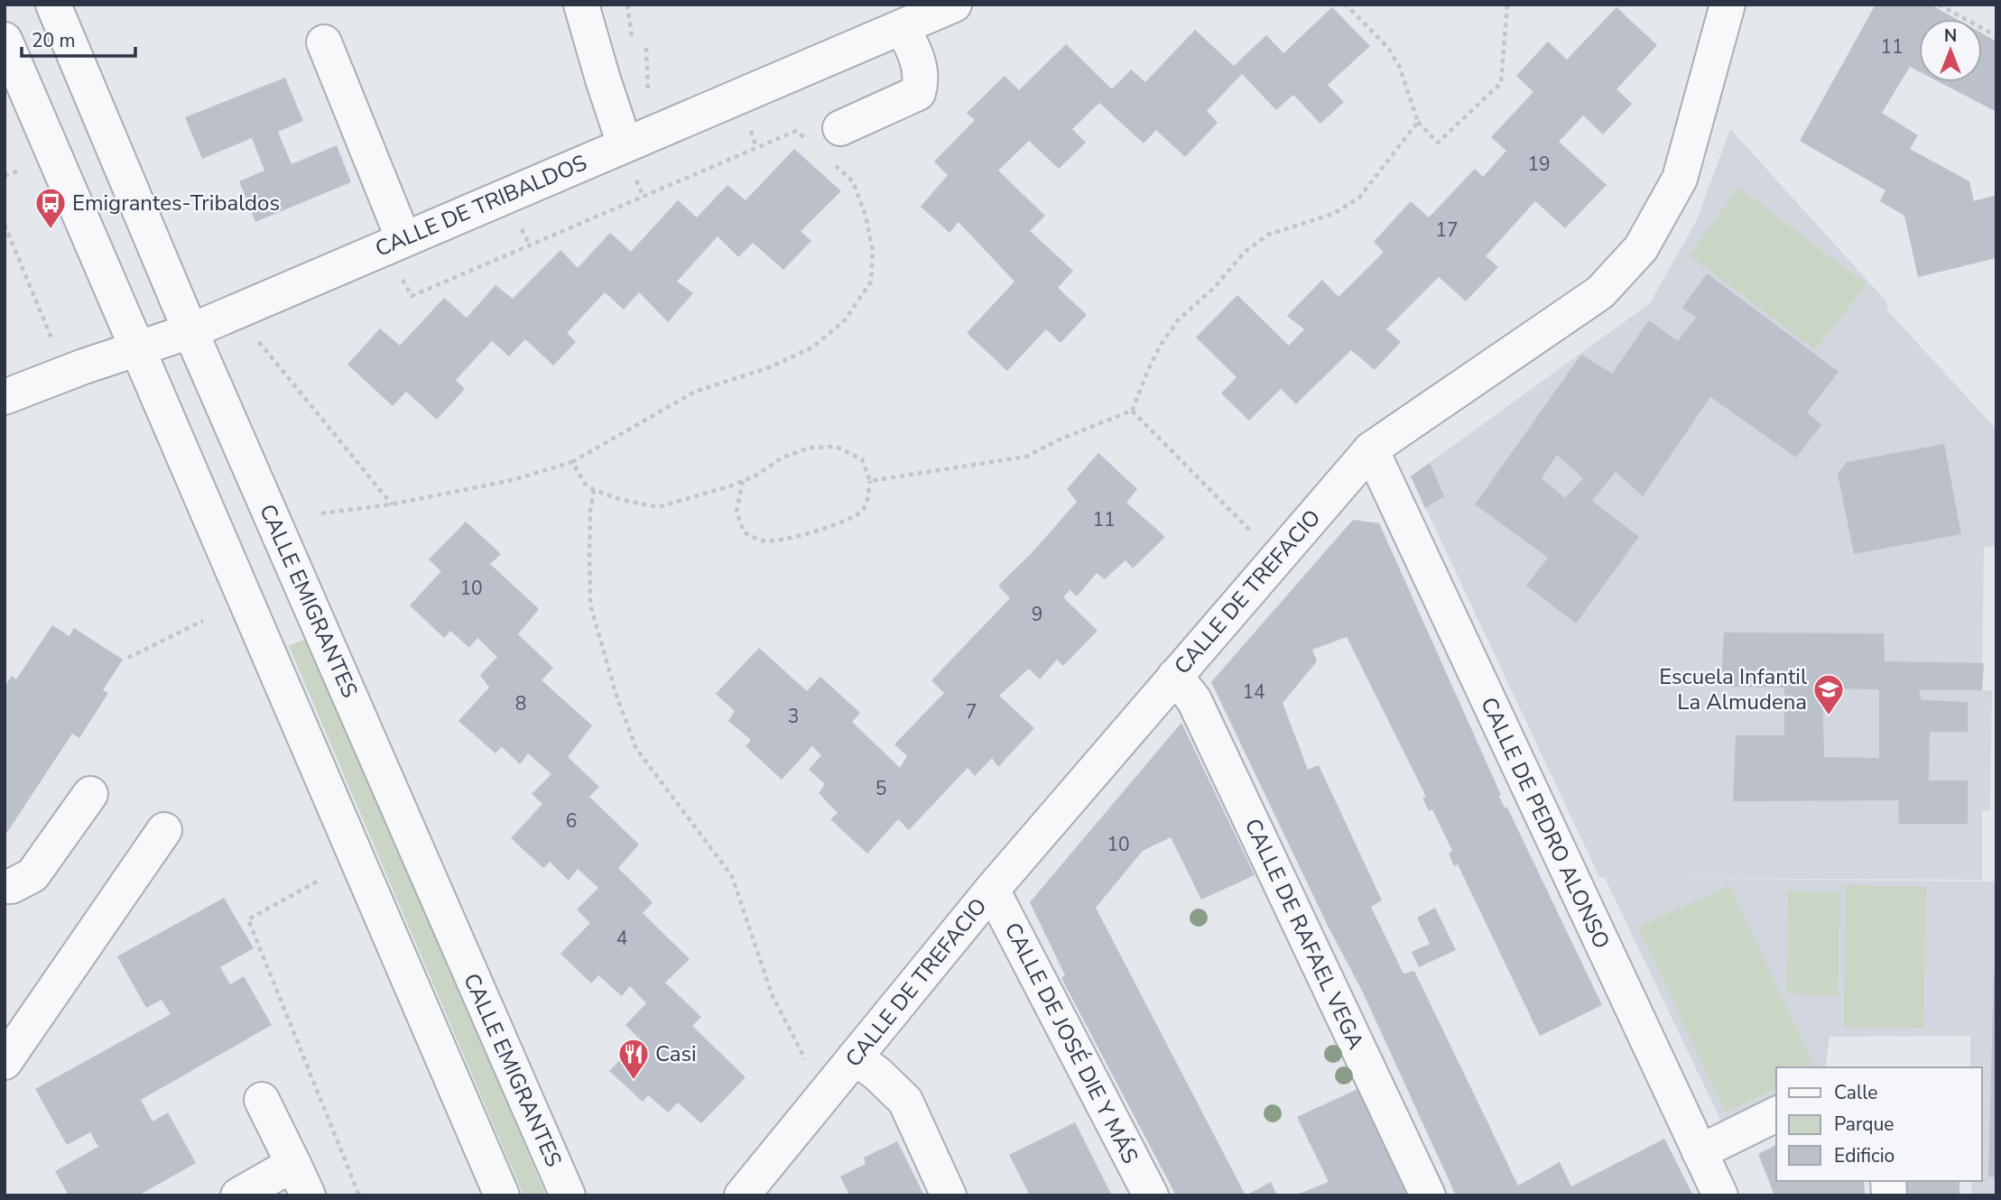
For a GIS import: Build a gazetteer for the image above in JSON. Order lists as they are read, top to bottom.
{
  "streets": {
    "street": [
      "CALLE DE TRIBALDOS",
      "CALLE DE TREFACIO",
      "CALLE EMIGRANTES",
      "CALLE DE PEDRO ALONSO",
      "CALLE DE RAFAEL VEGA",
      "CALLE DE JOSÉ DIE Y MÁS"
    ]
  },
  "crossings": [
    ["CALLE DE TRIBALDOS", "CALLE EMIGRANTES"],
    ["CALLE DE TREFACIO", "CALLE DE PEDRO ALONSO"],
    ["CALLE DE TREFACIO", "CALLE DE RAFAEL VEGA"],
    ["CALLE DE TREFACIO", "CALLE DE JOSÉ DIE Y MÁS"]
  ],
  "places": {
    "bus stop": ["Emigrantes-Tribaldos"],
    "school or university": ["Escuela Infantil La Almudena"],
    "restaurant": ["Casi"]
  },
  "house_numbers": [
    "11",
    "19",
    "17",
    "11",
    "10",
    "9",
    "14",
    "8",
    "7",
    "3",
    "5",
    "6",
    "10",
    "4"
  ],
  "legend": ["Calle", "Parque", "Edificio"],
  "scale_bar": "20 m",
  "north": "top"
}
